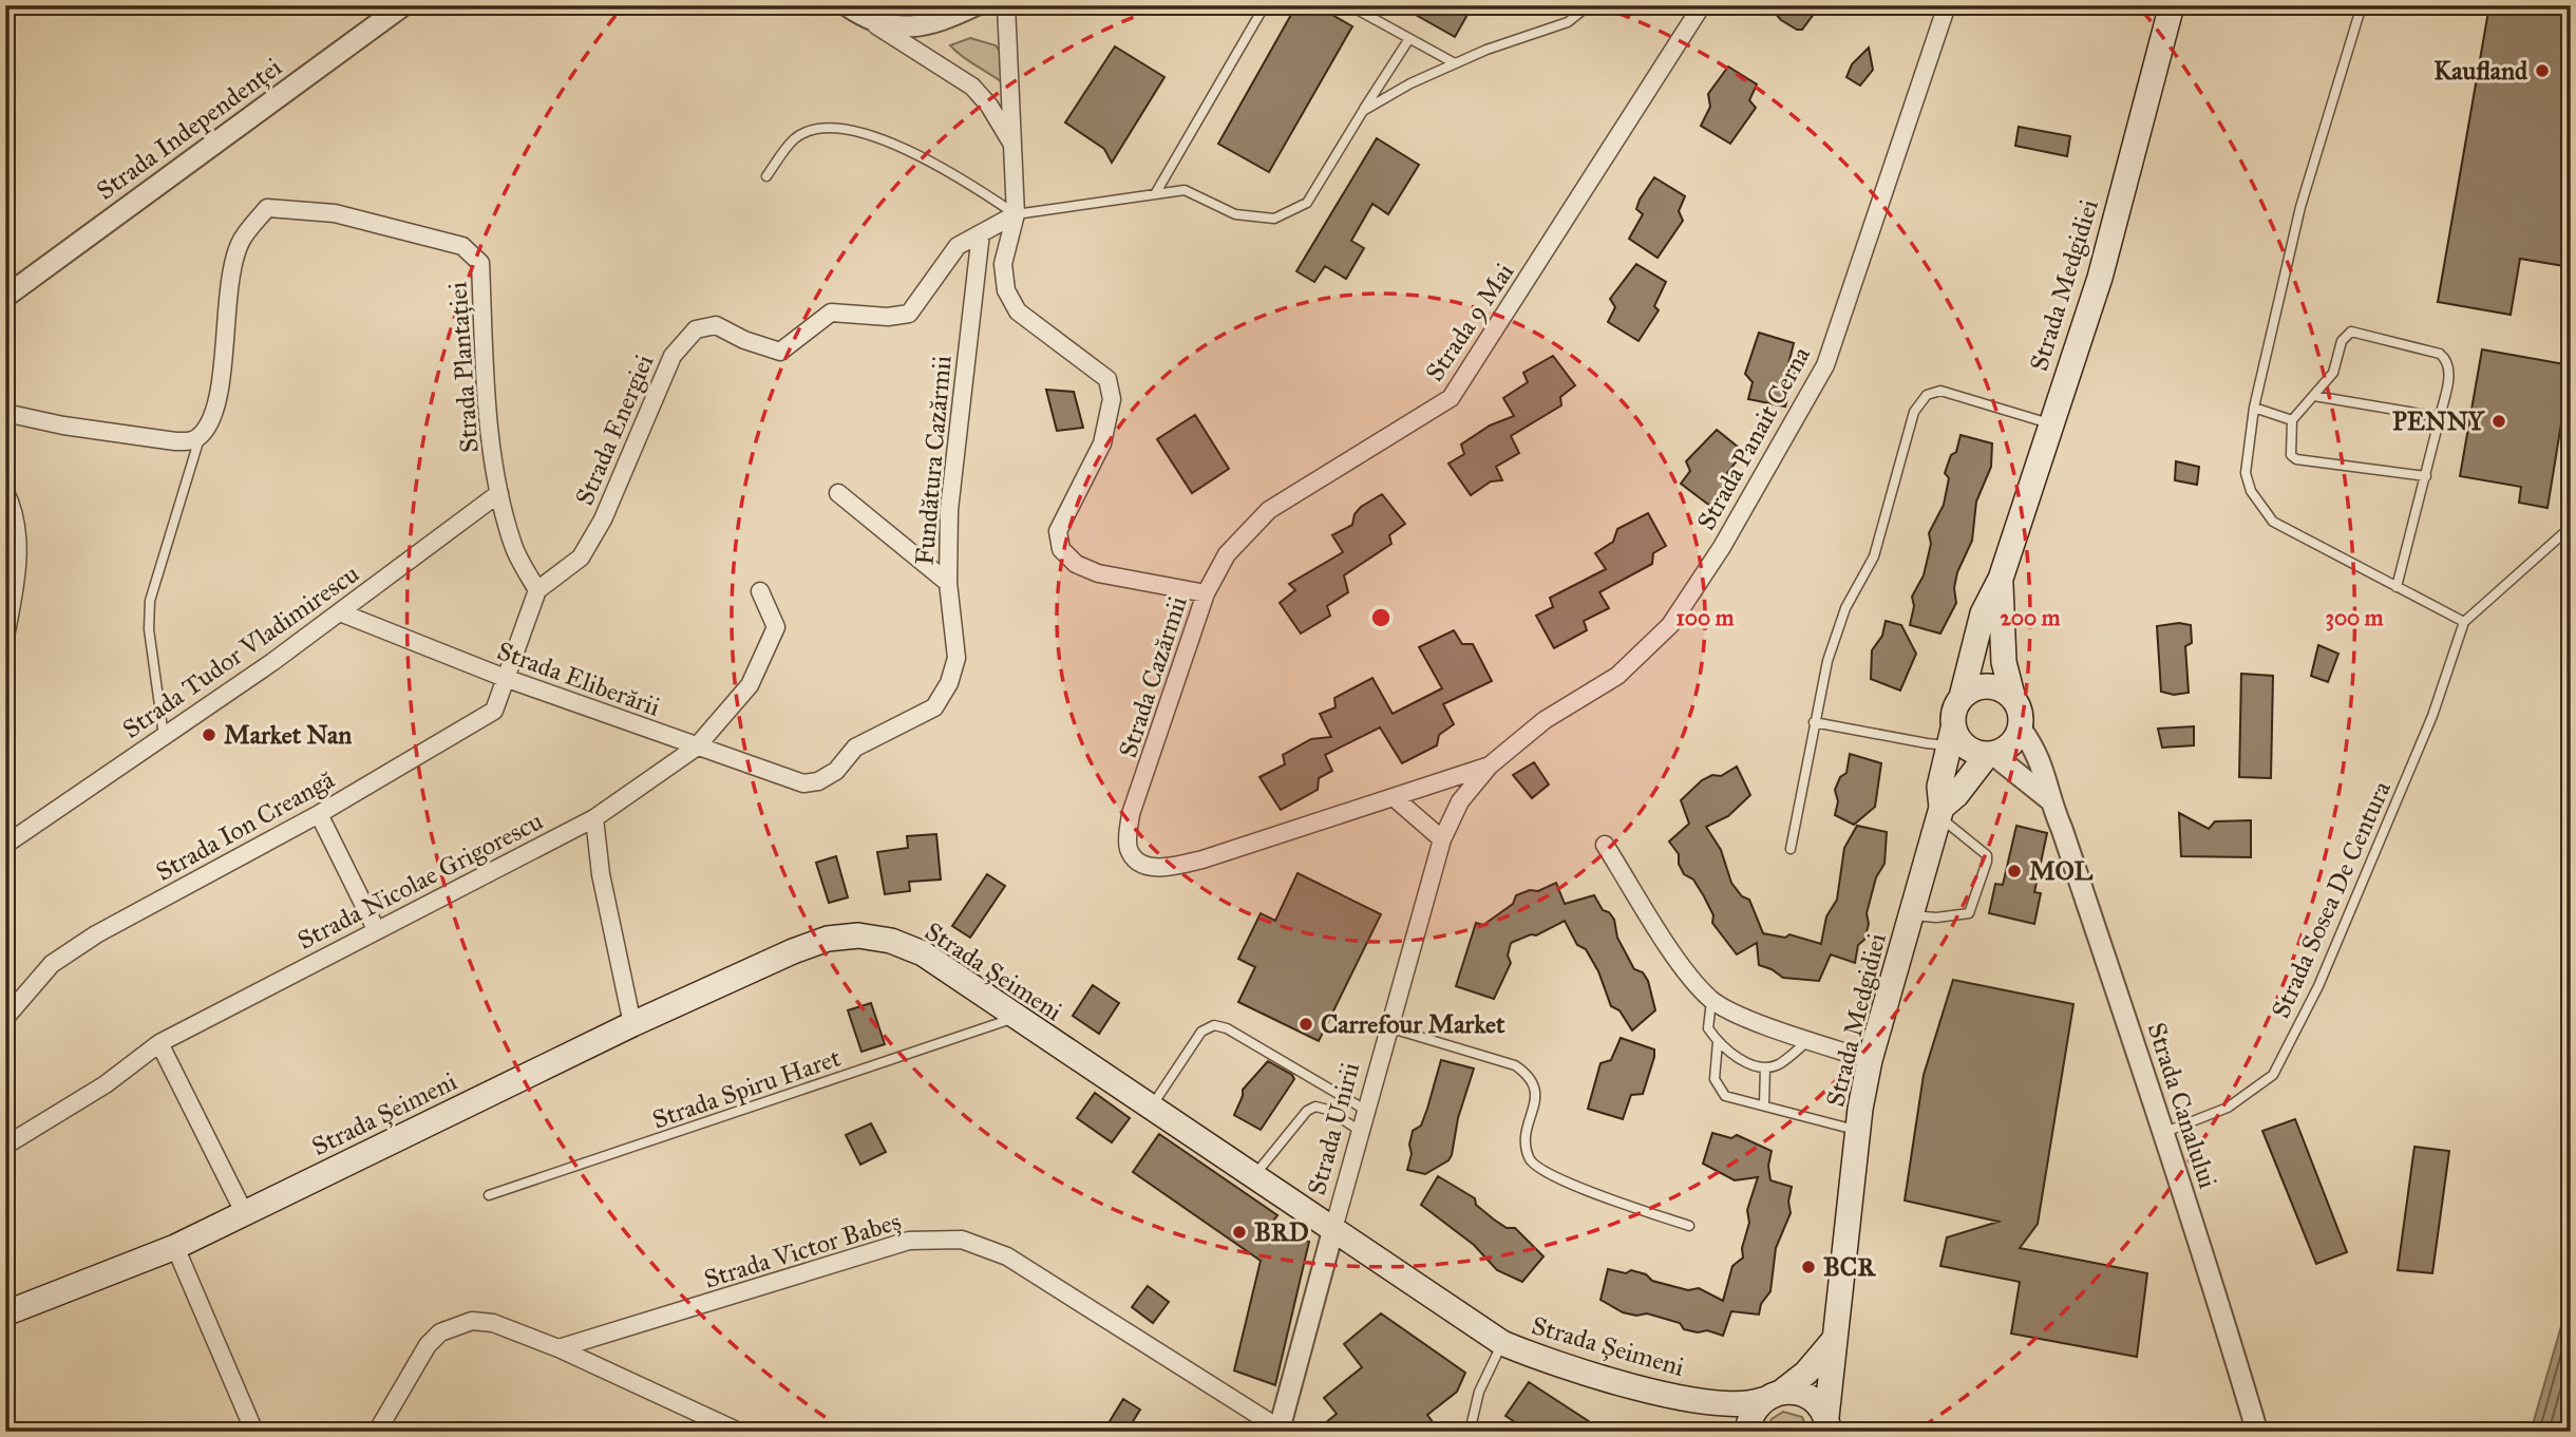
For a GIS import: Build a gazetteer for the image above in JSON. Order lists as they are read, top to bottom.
{
  "streets": {
    "main road": ["Strada Medgidiei", "Strada Șeimeni"],
    "street": [
      "Strada Independenței",
      "Strada 9 Mai",
      "Strada Plantației",
      "Strada Energiei",
      "Strada Panait Cerna",
      "Fundătura Cazărmii",
      "Strada Tudor Vladimirescu",
      "Strada Cazărmii",
      "Strada Eliberării",
      "Strada Ion Creangă",
      "Strada Nicolae Grigorescu",
      "Strada Canalului",
      "Strada Unirii",
      "Strada Victor Babeș"
    ],
    "lane": ["Strada Sosea De Centura", "Strada Spiru Haret"]
  },
  "crossings": [
    ["Strada Medgidiei", "Strada Canalului"],
    ["Strada 9 Mai", "Strada Cazărmii"],
    ["Strada Plantației", "Strada Energiei"],
    ["Strada Plantației", "Strada Tudor Vladimirescu"],
    ["Strada Energiei", "Fundătura Cazărmii"],
    ["Strada Energiei", "Strada Cazărmii"],
    ["Strada Panait Cerna", "Strada Cazărmii"],
    ["Strada Panait Cerna", "Strada Unirii"],
    ["Fundătura Cazărmii", "Strada Eliberării"],
    ["Strada Tudor Vladimirescu", "Strada Eliberării"],
    ["Strada Cazărmii", "Strada Unirii"],
    ["Strada Eliberării", "Strada Ion Creangă"],
    ["Strada Eliberării", "Strada Nicolae Grigorescu"],
    ["Strada Sosea De Centura", "Strada Canalului"],
    ["Strada Șeimeni", "Strada Spiru Haret"],
    ["Strada Șeimeni", "Strada Unirii"],
    ["Strada Unirii", "Strada Victor Babeș"]
  ],
  "places": [
    "Kaufland",
    "PENNY",
    "Market Nan",
    "MOL",
    "Carrefour Market",
    "BRD",
    "BCR"
  ],
  "rings": ["100 m", "200 m", "300 m"]
}
